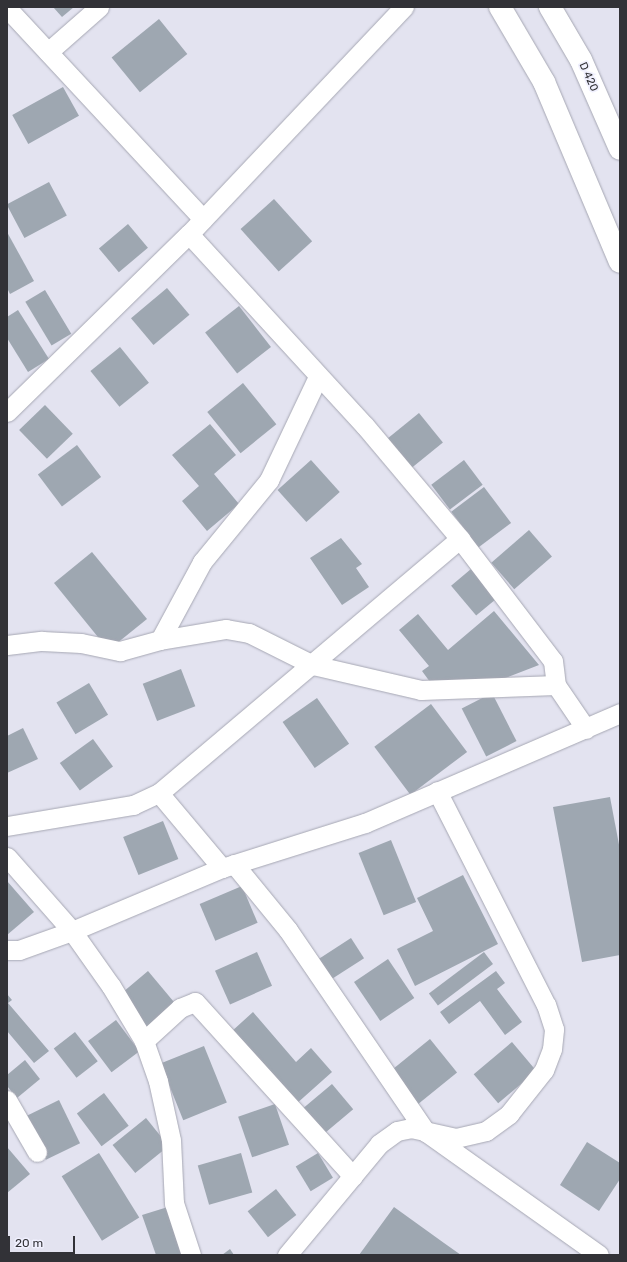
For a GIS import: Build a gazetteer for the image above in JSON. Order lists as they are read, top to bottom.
{
  "streets": {
    "highway": ["D 420"]
  },
  "scale_bar": "20 m"
}
